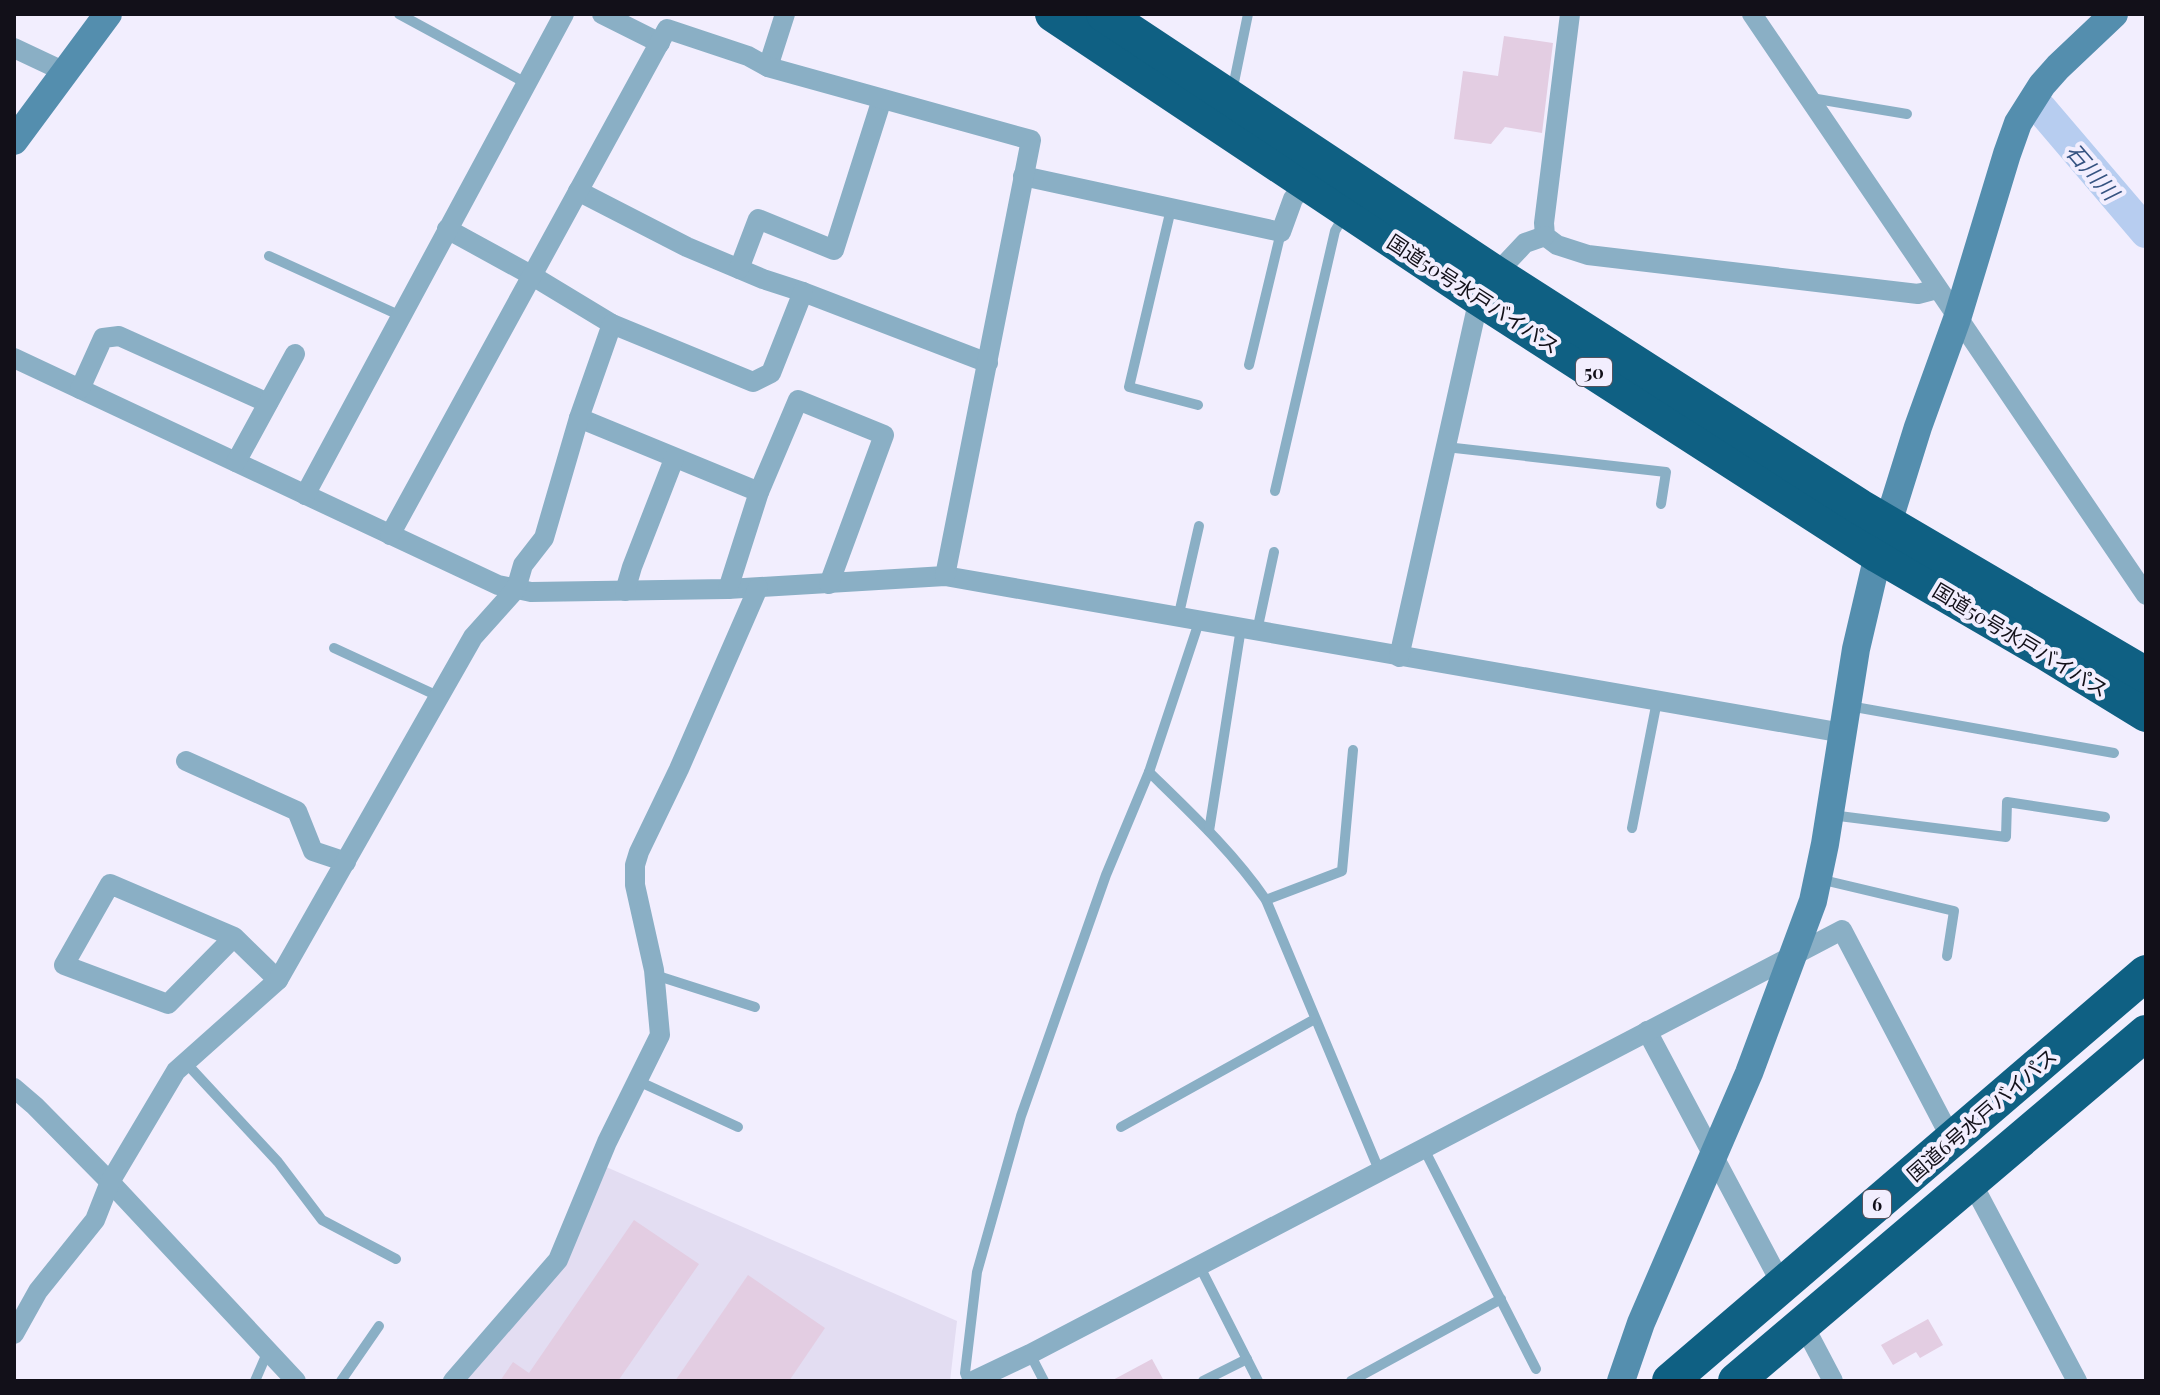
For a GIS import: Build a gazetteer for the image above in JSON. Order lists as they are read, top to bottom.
{
  "streets": {
    "highway": [
      "国道50号水戸バイパス",
      "50",
      "国道6号水戸バイパス",
      "6"
    ]
  },
  "water": ["石川川"]
}
